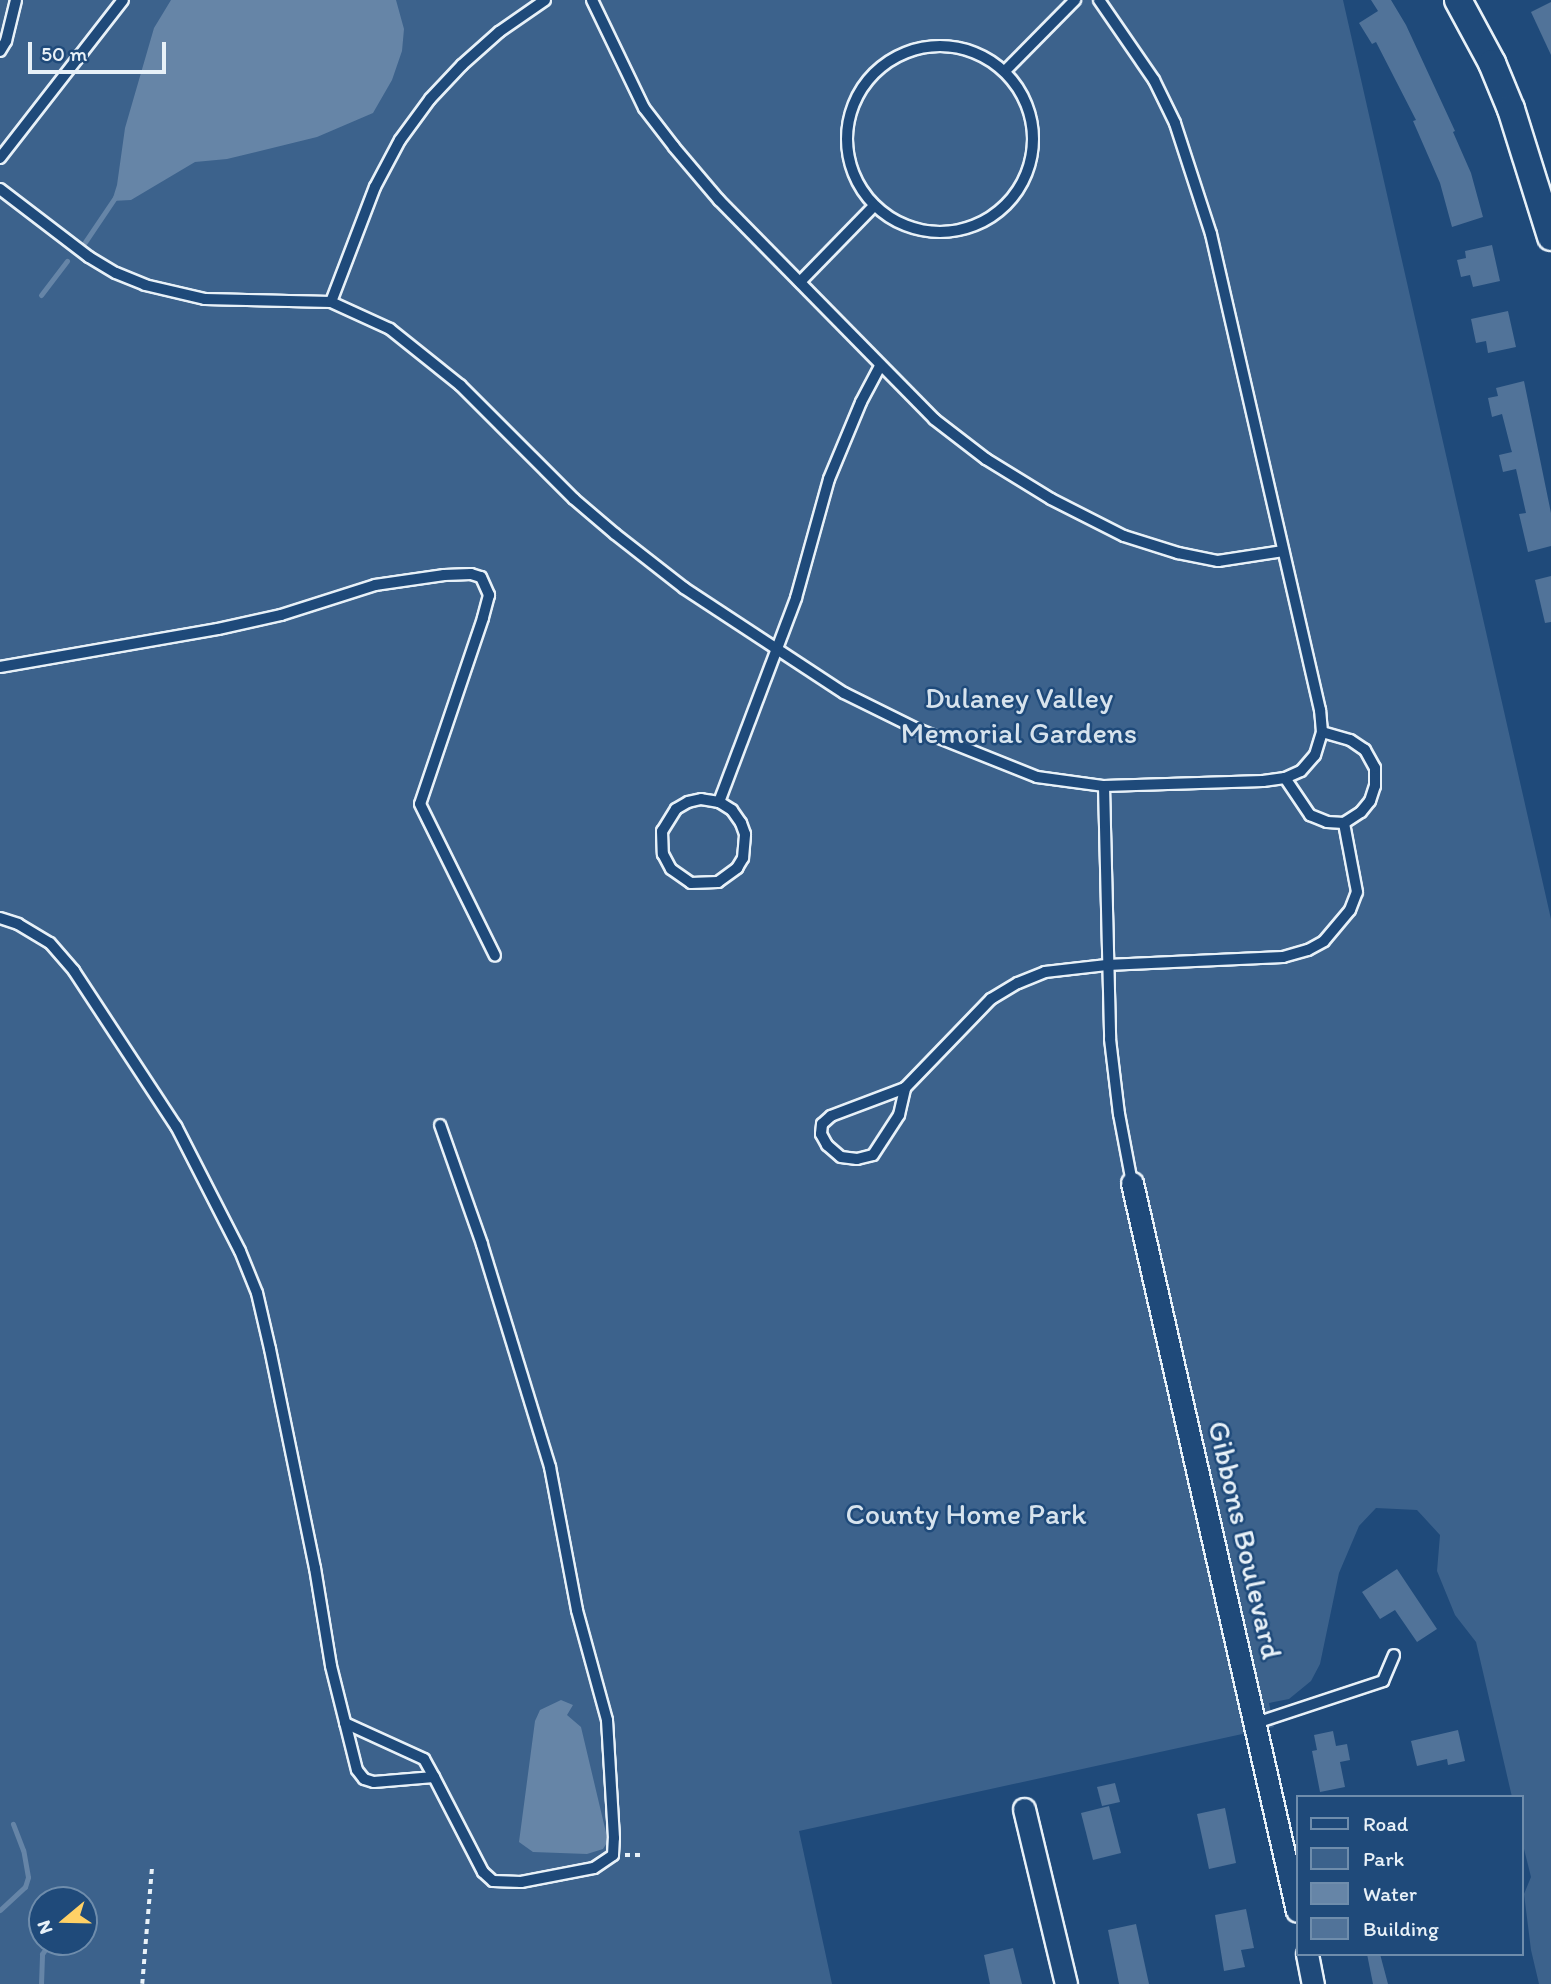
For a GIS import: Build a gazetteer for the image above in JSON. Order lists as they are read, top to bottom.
{
  "streets": {
    "street": ["Gibbons Boulevard"]
  },
  "parks": ["Dulaney Valley Memorial Gardens", "County Home Park"],
  "legend": [
    "Road",
    "Park",
    "Water",
    "Building"
  ],
  "scale_bar": "50 m",
  "north": "left"
}
